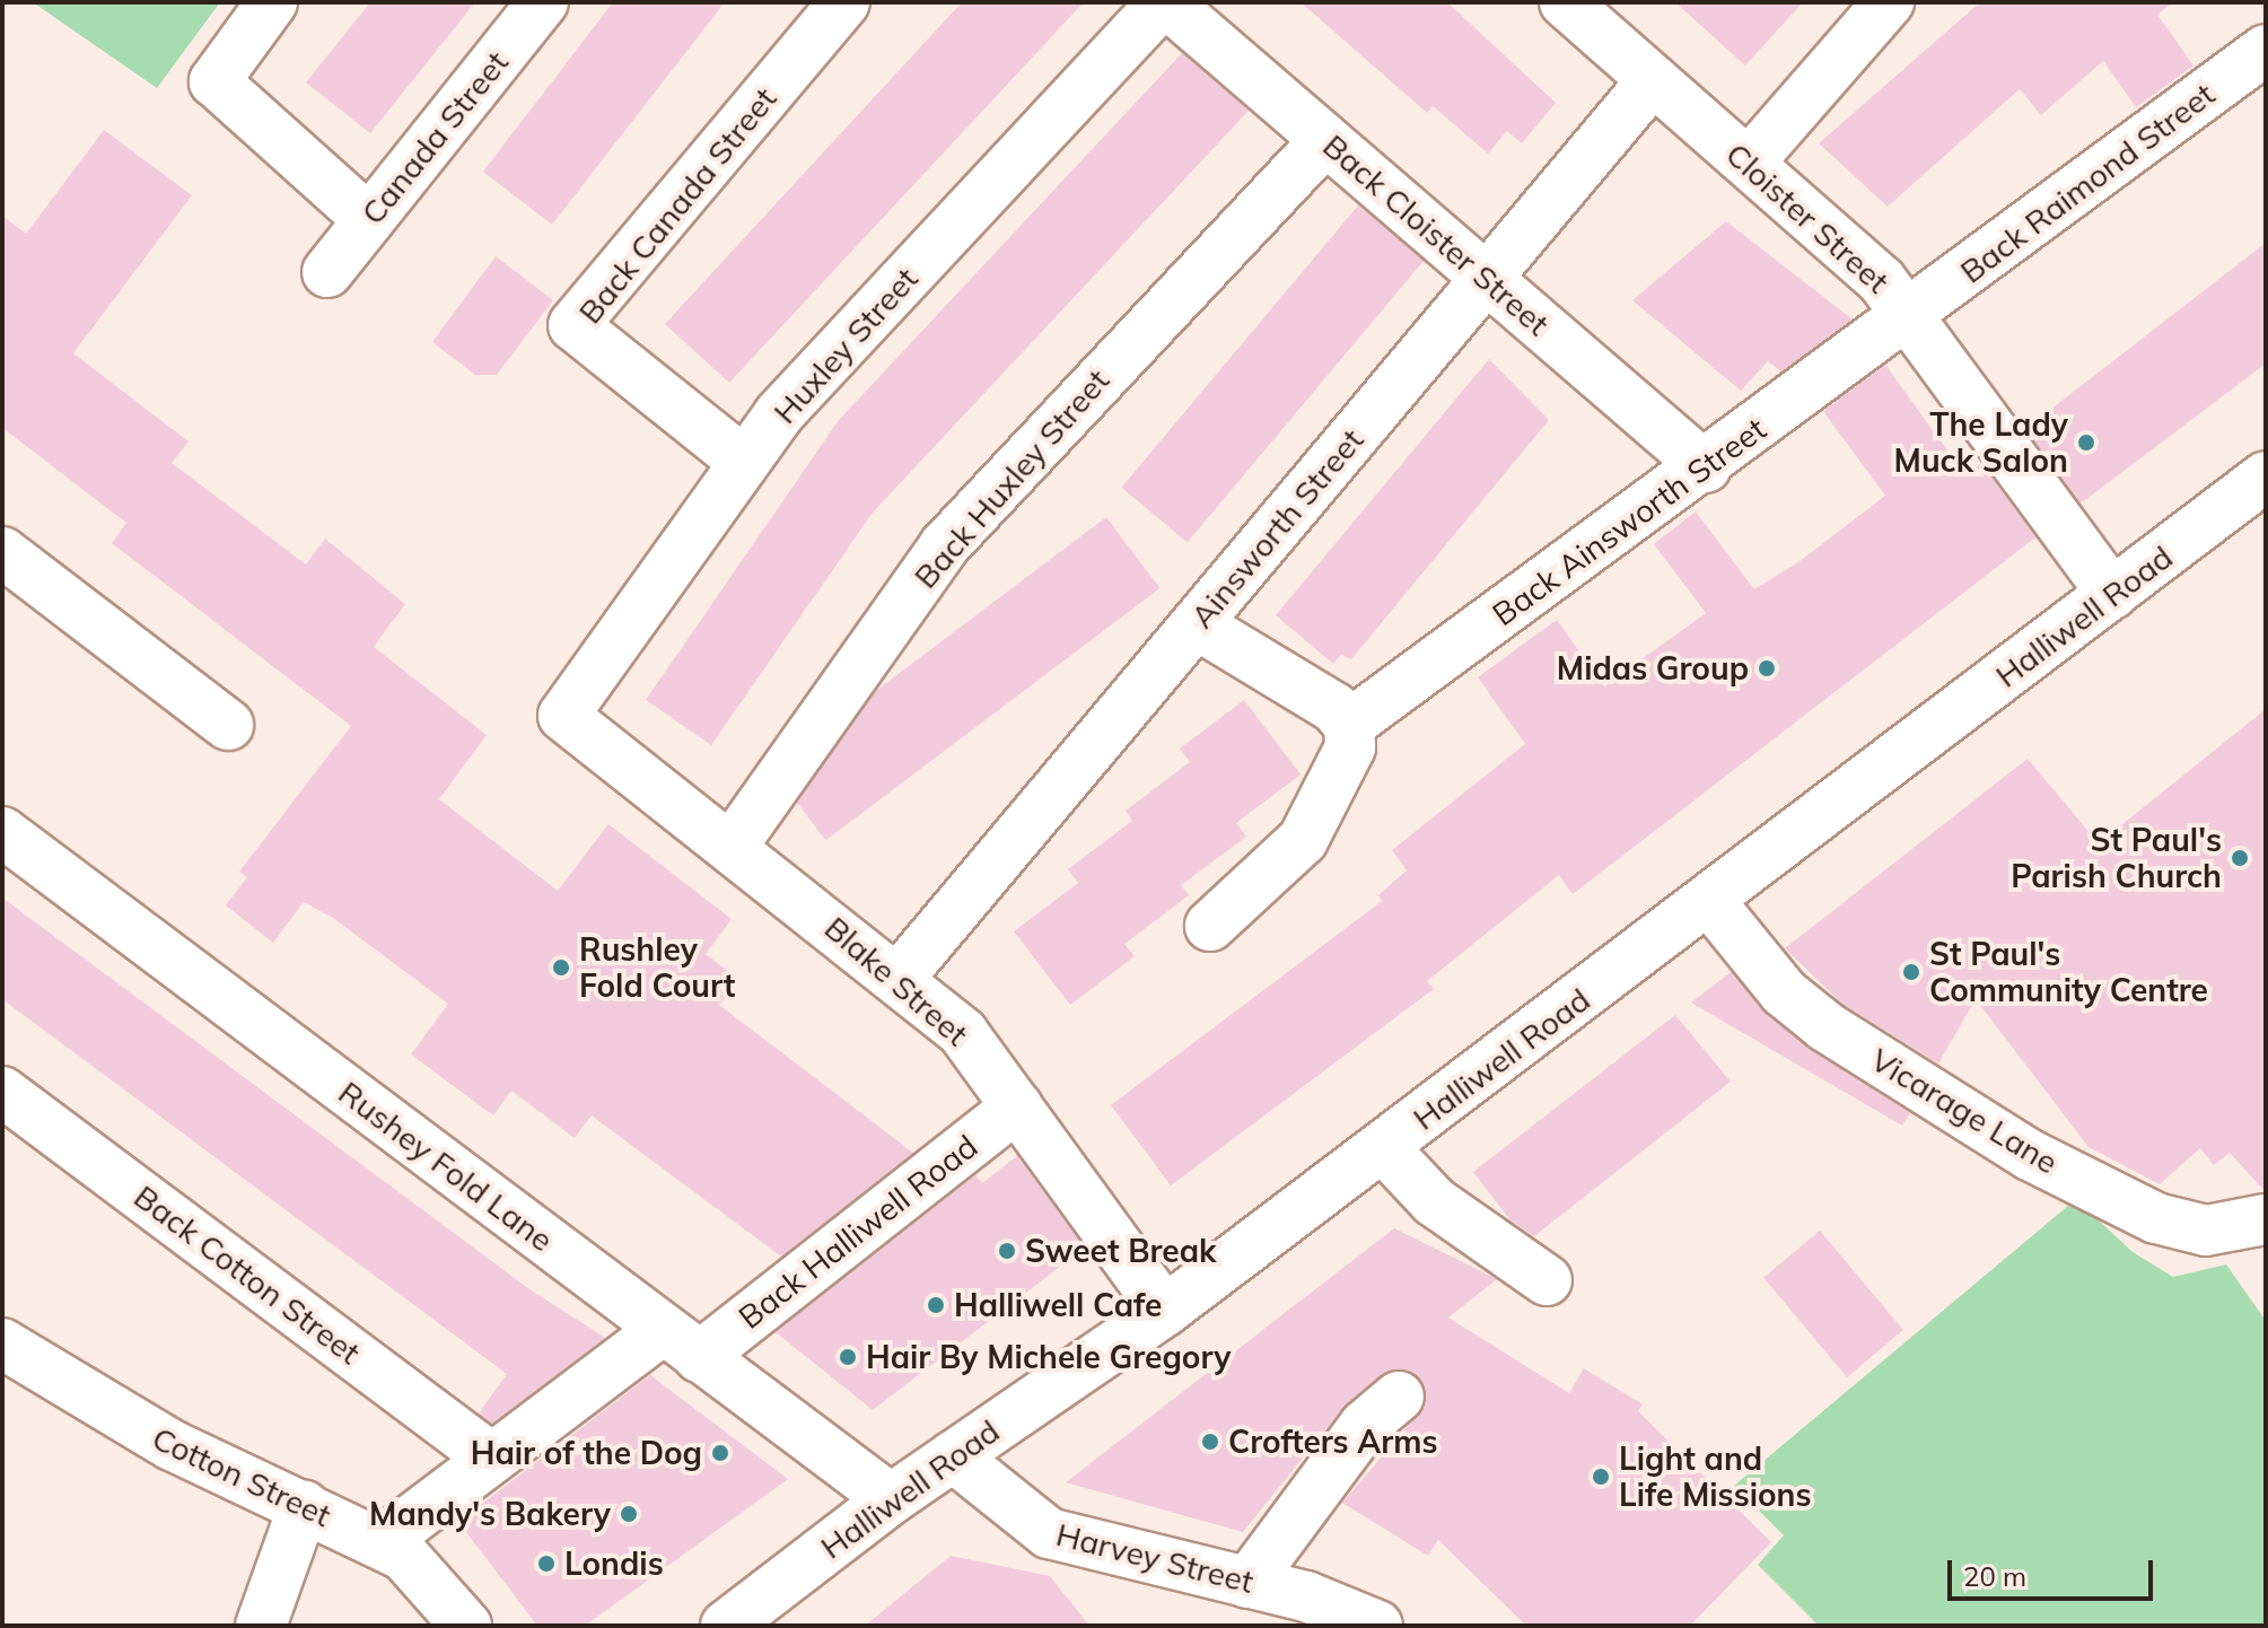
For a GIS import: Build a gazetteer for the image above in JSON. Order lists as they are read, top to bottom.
{
  "streets": {
    "street": [
      "Canada Street",
      "Back Raimond Street",
      "Back Canada Street",
      "Cloister Street",
      "Back Cloister Street",
      "Huxley Street",
      "Back Huxley Street",
      "Back Ainsworth Street",
      "Ainsworth Street",
      "Halliwell Road",
      "Blake Street",
      "Vicarage Lane",
      "Rushey Fold Lane",
      "Back Halliwell Road",
      "Back Cotton Street",
      "Cotton Street",
      "Harvey Street"
    ]
  },
  "crossings": [
    ["Back Raimond Street", "Cloister Street"],
    ["Back Raimond Street", "Back Ainsworth Street"],
    ["Back Canada Street", "Huxley Street"],
    ["Cloister Street", "Back Ainsworth Street"],
    ["Cloister Street", "Ainsworth Street"],
    ["Cloister Street", "Halliwell Road"],
    ["Back Cloister Street", "Huxley Street"],
    ["Back Cloister Street", "Back Huxley Street"],
    ["Back Cloister Street", "Back Ainsworth Street"],
    ["Back Cloister Street", "Ainsworth Street"],
    ["Huxley Street", "Blake Street"],
    ["Back Huxley Street", "Blake Street"],
    ["Ainsworth Street", "Blake Street"],
    ["Halliwell Road", "Blake Street"],
    ["Halliwell Road", "Vicarage Lane"],
    ["Halliwell Road", "Rushey Fold Lane"],
    ["Halliwell Road", "Harvey Street"],
    ["Blake Street", "Back Halliwell Road"],
    ["Rushey Fold Lane", "Back Halliwell Road"],
    ["Back Halliwell Road", "Back Cotton Street"],
    ["Back Halliwell Road", "Cotton Street"]
  ],
  "places": [
    "The Lady Muck Salon",
    "Midas Group",
    "St Paul's Parish Church",
    "Rushley Fold Court",
    "St Paul's Community Centre",
    "Sweet Break",
    "Halliwell Cafe",
    "Hair By Michele Gregory",
    "Crofters Arms",
    "Hair of the Dog",
    "Light and Life Missions",
    "Mandy's Bakery",
    "Londis"
  ],
  "scale_bar": "20 m"
}
